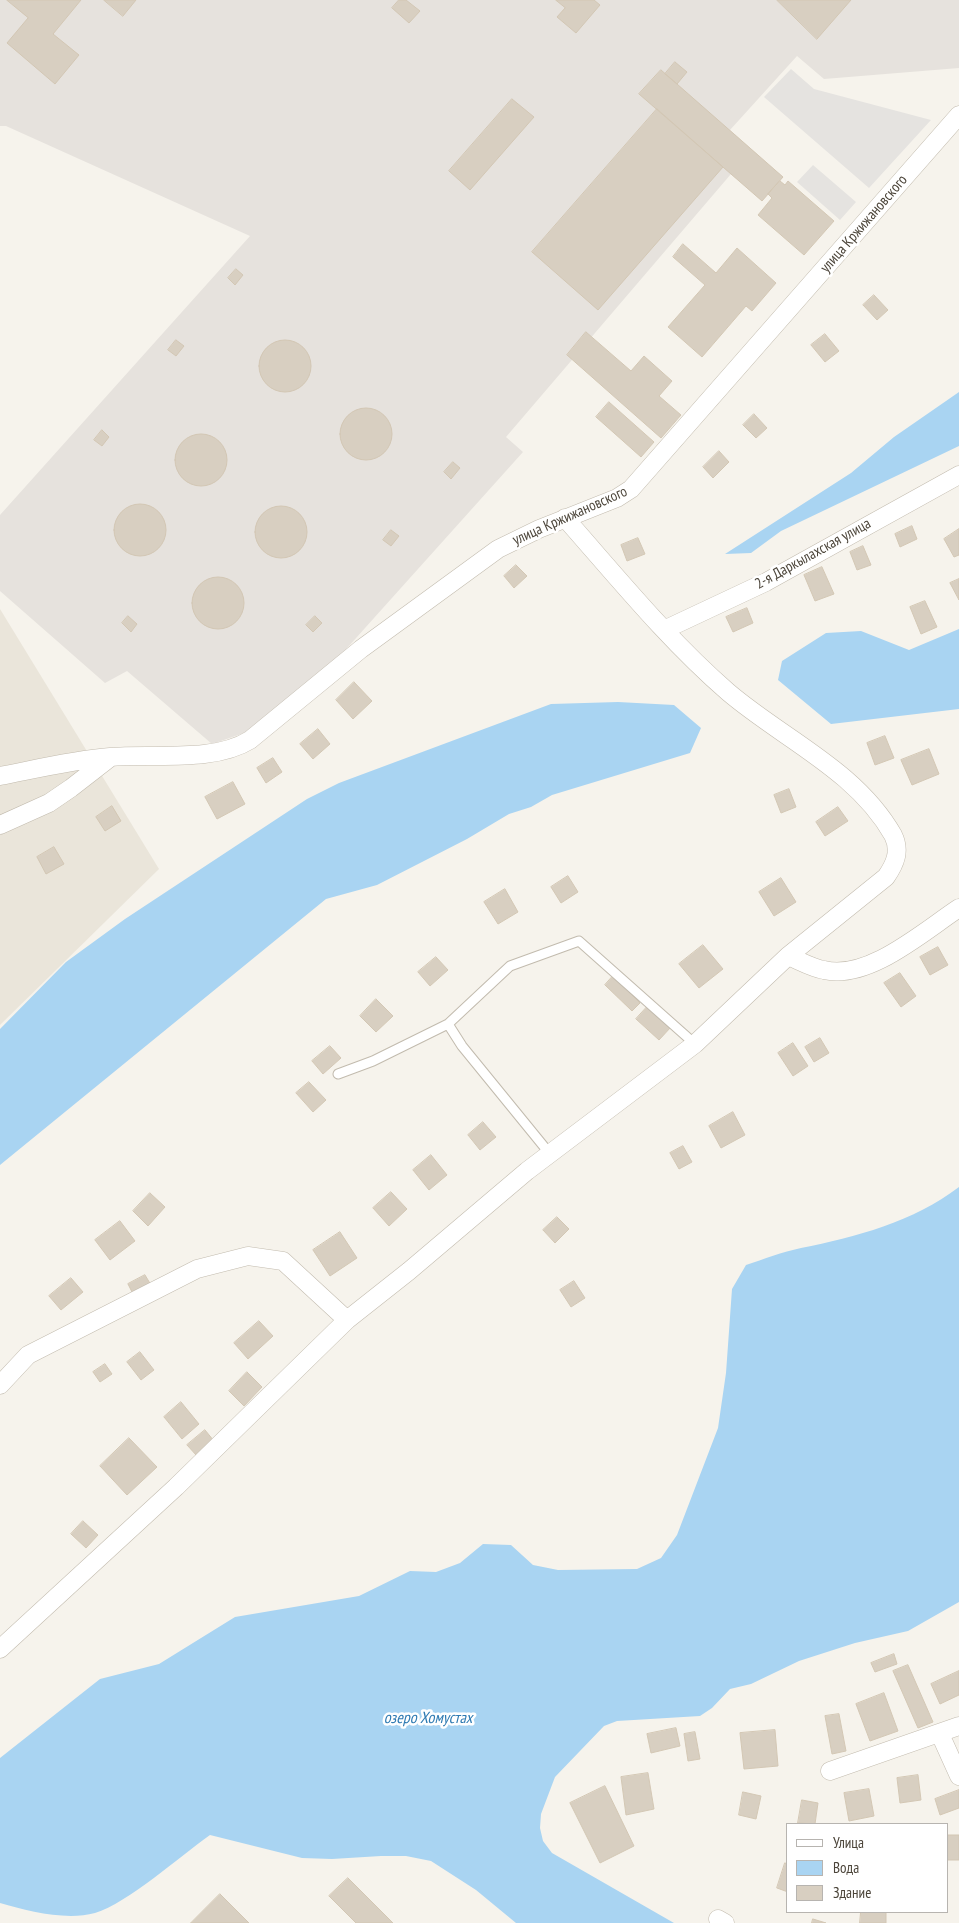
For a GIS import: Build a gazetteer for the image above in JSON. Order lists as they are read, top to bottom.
{
  "streets": {
    "street": ["улица Кржижановского", "2-я Даркылахская улица"]
  },
  "water": ["озеро Хомустах"],
  "legend": ["Улица", "Вода", "Здание"]
}
